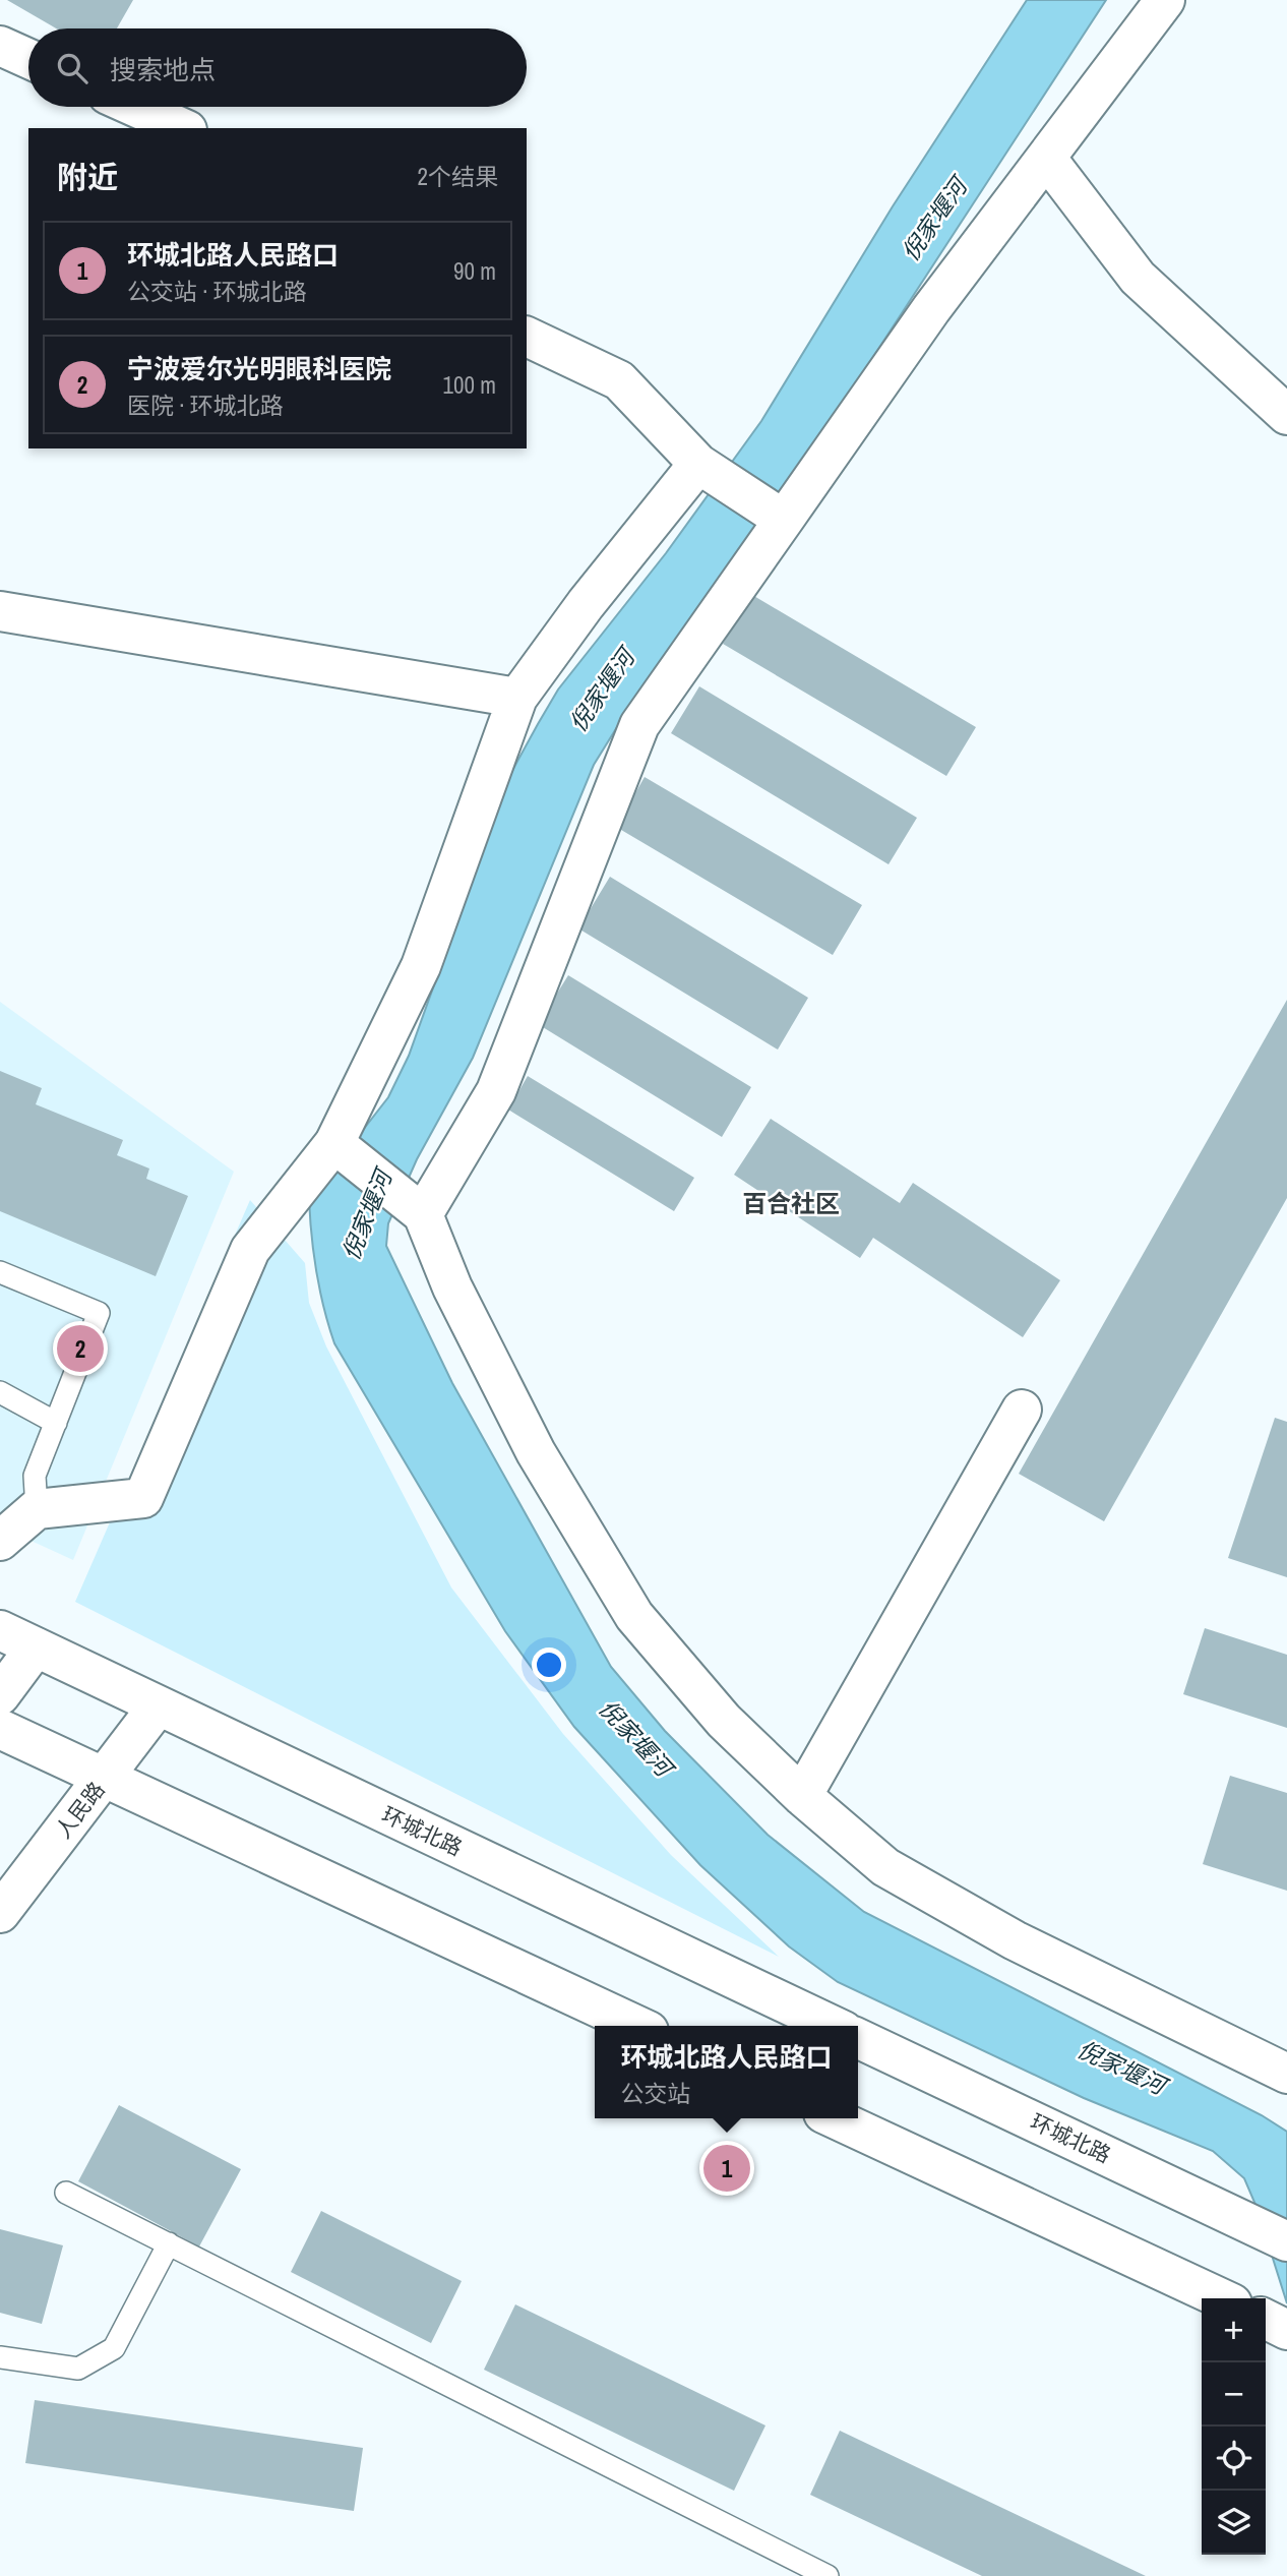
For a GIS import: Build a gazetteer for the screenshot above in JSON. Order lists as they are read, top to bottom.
{
  "streets": {
    "street": ["人民路", "环城北路"]
  },
  "crossings": [
    ["人民路", "环城北路"]
  ],
  "districts": ["百合社区"],
  "water": ["倪家堰河"],
  "page": {
    "search": "搜索地点",
    "heading": ["附近", "2个结果"],
    "list": [
      {
        "mark": "1",
        "name": "环城北路人民路口",
        "note": "公交站 · 环城北路",
        "value": "90 m"
      },
      {
        "mark": "2",
        "name": "宁波爱尔光明眼科医院",
        "note": "医院 · 环城北路",
        "value": "100 m"
      }
    ],
    "pins": ["2", "1"],
    "popup": ["环城北路人民路口", "公交站"],
    "map_buttons": ["+", "−"]
  }
}
